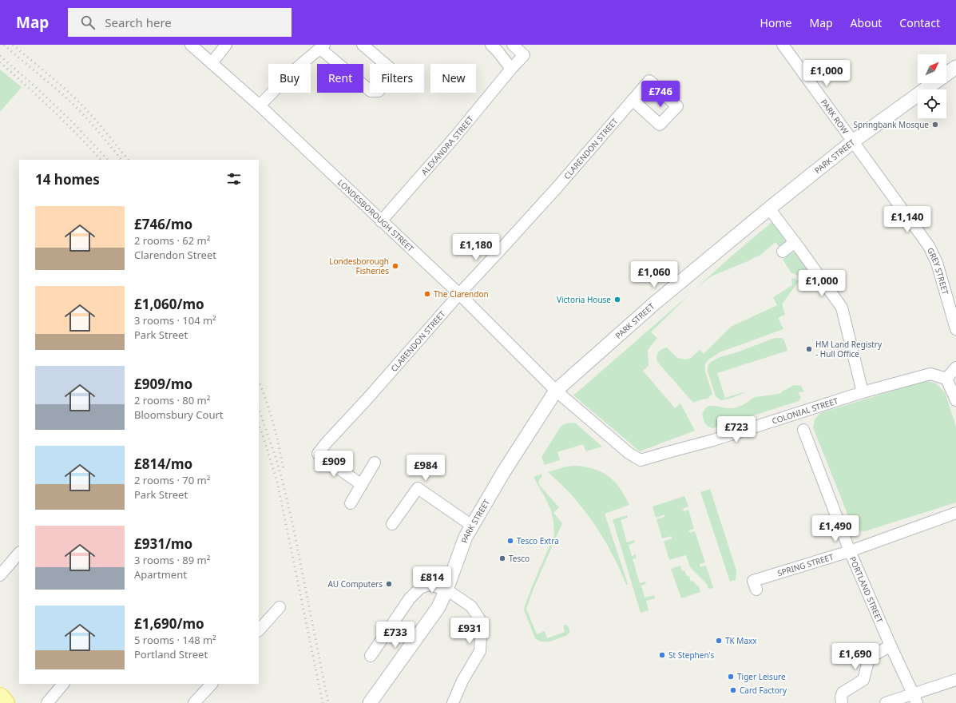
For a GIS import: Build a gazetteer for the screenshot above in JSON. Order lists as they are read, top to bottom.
{
  "streets": {
    "street": [
      "PARK ROW",
      "ALEXANDRA STREET",
      "CLARENDON STREET",
      "PARK STREET",
      "LONDESBOROUGH STREET",
      "GREY STREET",
      "COLONIAL STREET",
      "SPRING STREET",
      "PORTLAND STREET"
    ]
  },
  "crossings": [
    ["PARK ROW", "PARK STREET"],
    ["PARK ROW", "GREY STREET"],
    ["ALEXANDRA STREET", "LONDESBOROUGH STREET"],
    ["CLARENDON STREET", "LONDESBOROUGH STREET"],
    ["PARK STREET", "LONDESBOROUGH STREET"],
    ["PARK STREET", "GREY STREET"],
    ["PARK STREET", "COLONIAL STREET"],
    ["LONDESBOROUGH STREET", "COLONIAL STREET"],
    ["SPRING STREET", "PORTLAND STREET"]
  ],
  "places": [
    "Springbank Mosque",
    "Londesborough Fisheries",
    "The Clarendon",
    "Victoria House",
    "HM Land Registry - Hull Office",
    "Tesco Extra",
    "Tesco",
    "AU Computers",
    "TK Maxx",
    "St Stephen's",
    "Tiger Leisure",
    "Card Factory"
  ],
  "north": "top right",
  "page": {
    "header": "Map",
    "search": "Search here",
    "nav": [
      "Home",
      "Map",
      "About",
      "Contact"
    ],
    "price": [
      "£1,000",
      "£746",
      "£1,140",
      "£1,180",
      "£1,060",
      "£1,000",
      "£723",
      "£909",
      "£984",
      "£1,490",
      "£814",
      "£931",
      "£733",
      "£1,690"
    ],
    "chip": [
      "Buy",
      "Rent",
      "Filters",
      "New"
    ],
    "heading": "14 homes",
    "list": [
      {
        "name": "£746/mo",
        "note": "2 rooms · 62 m² · Clarendon Street"
      },
      {
        "name": "£1,060/mo",
        "note": "3 rooms · 104 m² · Park Street"
      },
      {
        "name": "£909/mo",
        "note": "2 rooms · 80 m² · Bloomsbury Court"
      },
      {
        "name": "£814/mo",
        "note": "2 rooms · 70 m² · Park Street"
      },
      {
        "name": "£931/mo",
        "note": "3 rooms · 89 m² · Apartment"
      },
      {
        "name": "£1,690/mo",
        "note": "5 rooms · 148 m² · Portland Street"
      }
    ]
  }
}
